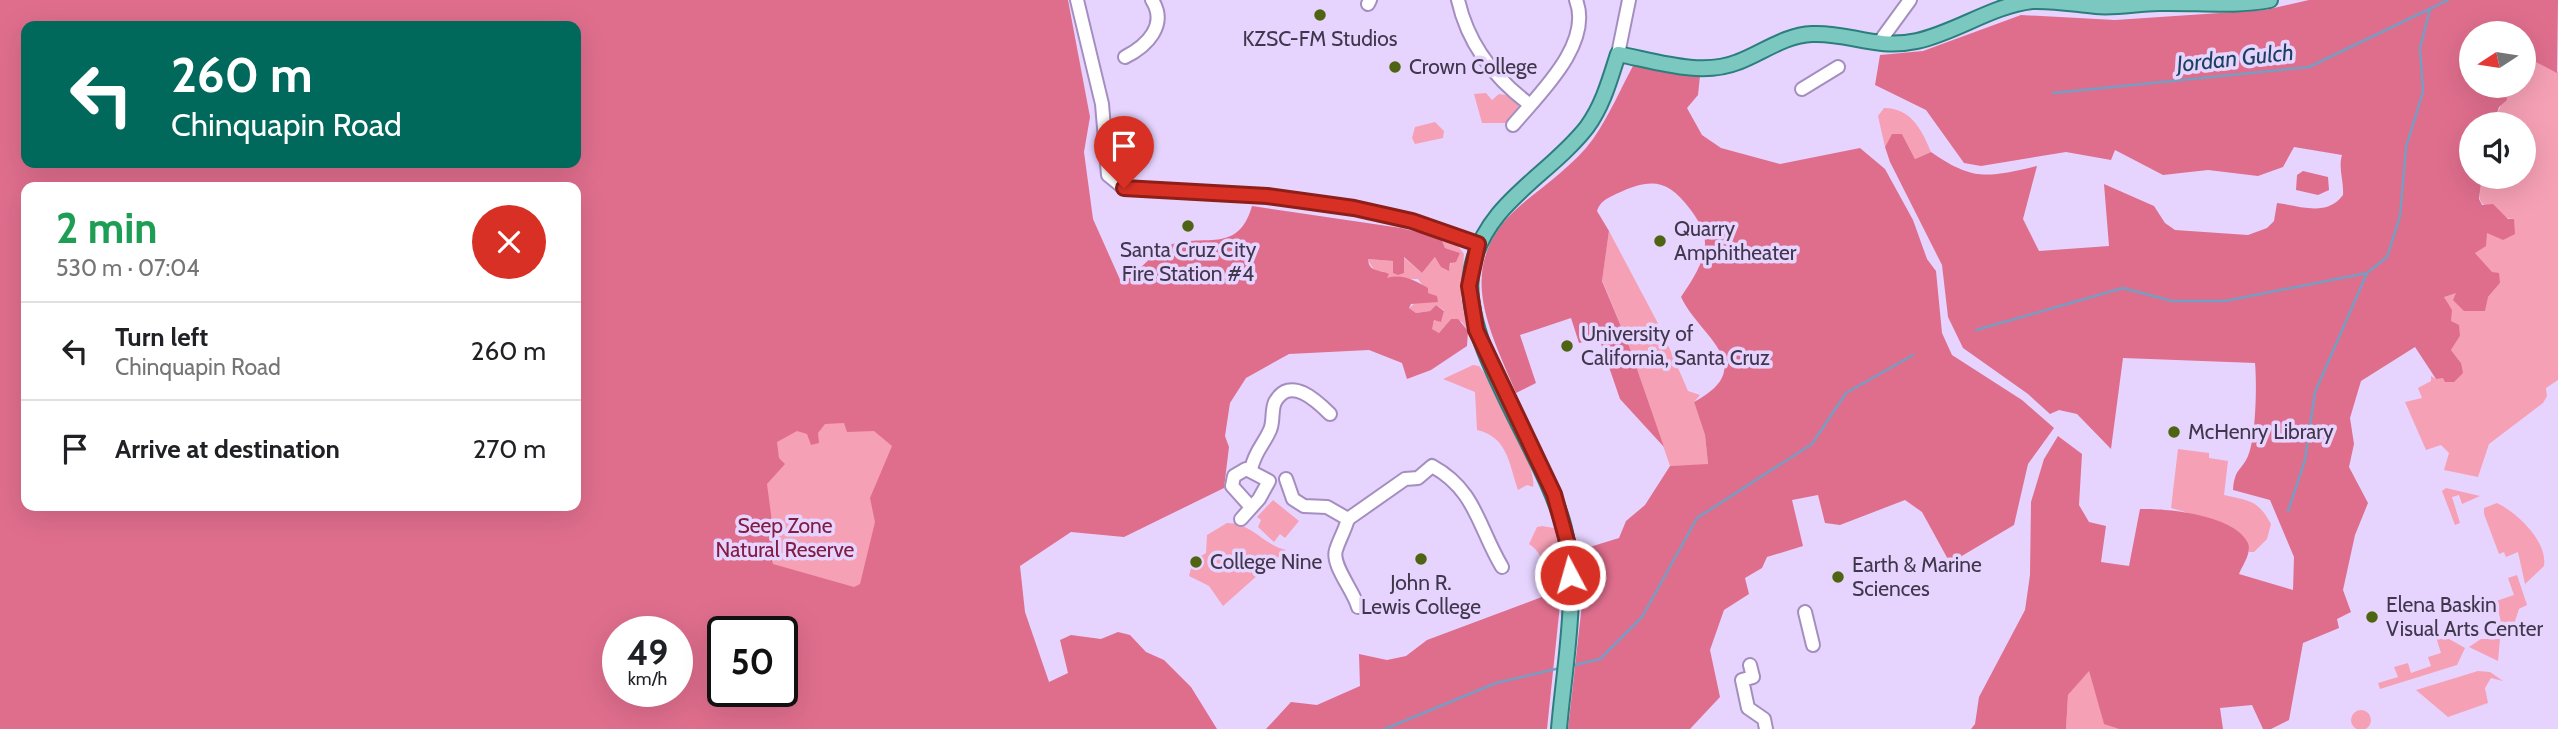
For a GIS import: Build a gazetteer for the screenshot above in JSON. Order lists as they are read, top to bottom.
{
  "water": ["Jordan Gulch"],
  "parks": ["Seep Zone Natural Reserve"],
  "places": [
    "KZSC-FM Studios",
    "Crown College",
    "Santa Cruz City Fire Station #4",
    "Quarry Amphitheater",
    "University of California, Santa Cruz",
    "McHenry Library",
    "John R. Lewis College",
    "College Nine",
    "Earth & Marine Sciences",
    "Elena Baskin Visual Arts Center"
  ],
  "north": "left",
  "page": {
    "turn": ["260 m", "Chinquapin Road"],
    "heading": ["2 min", "530 m · 07:04"],
    "list": [
      {
        "name": "Turn left",
        "note": "Chinquapin Road",
        "value": "260 m"
      },
      {
        "name": "Arrive at destination",
        "value": "270 m"
      }
    ],
    "speed": "49 km/h",
    "limit": "50"
  }
}
